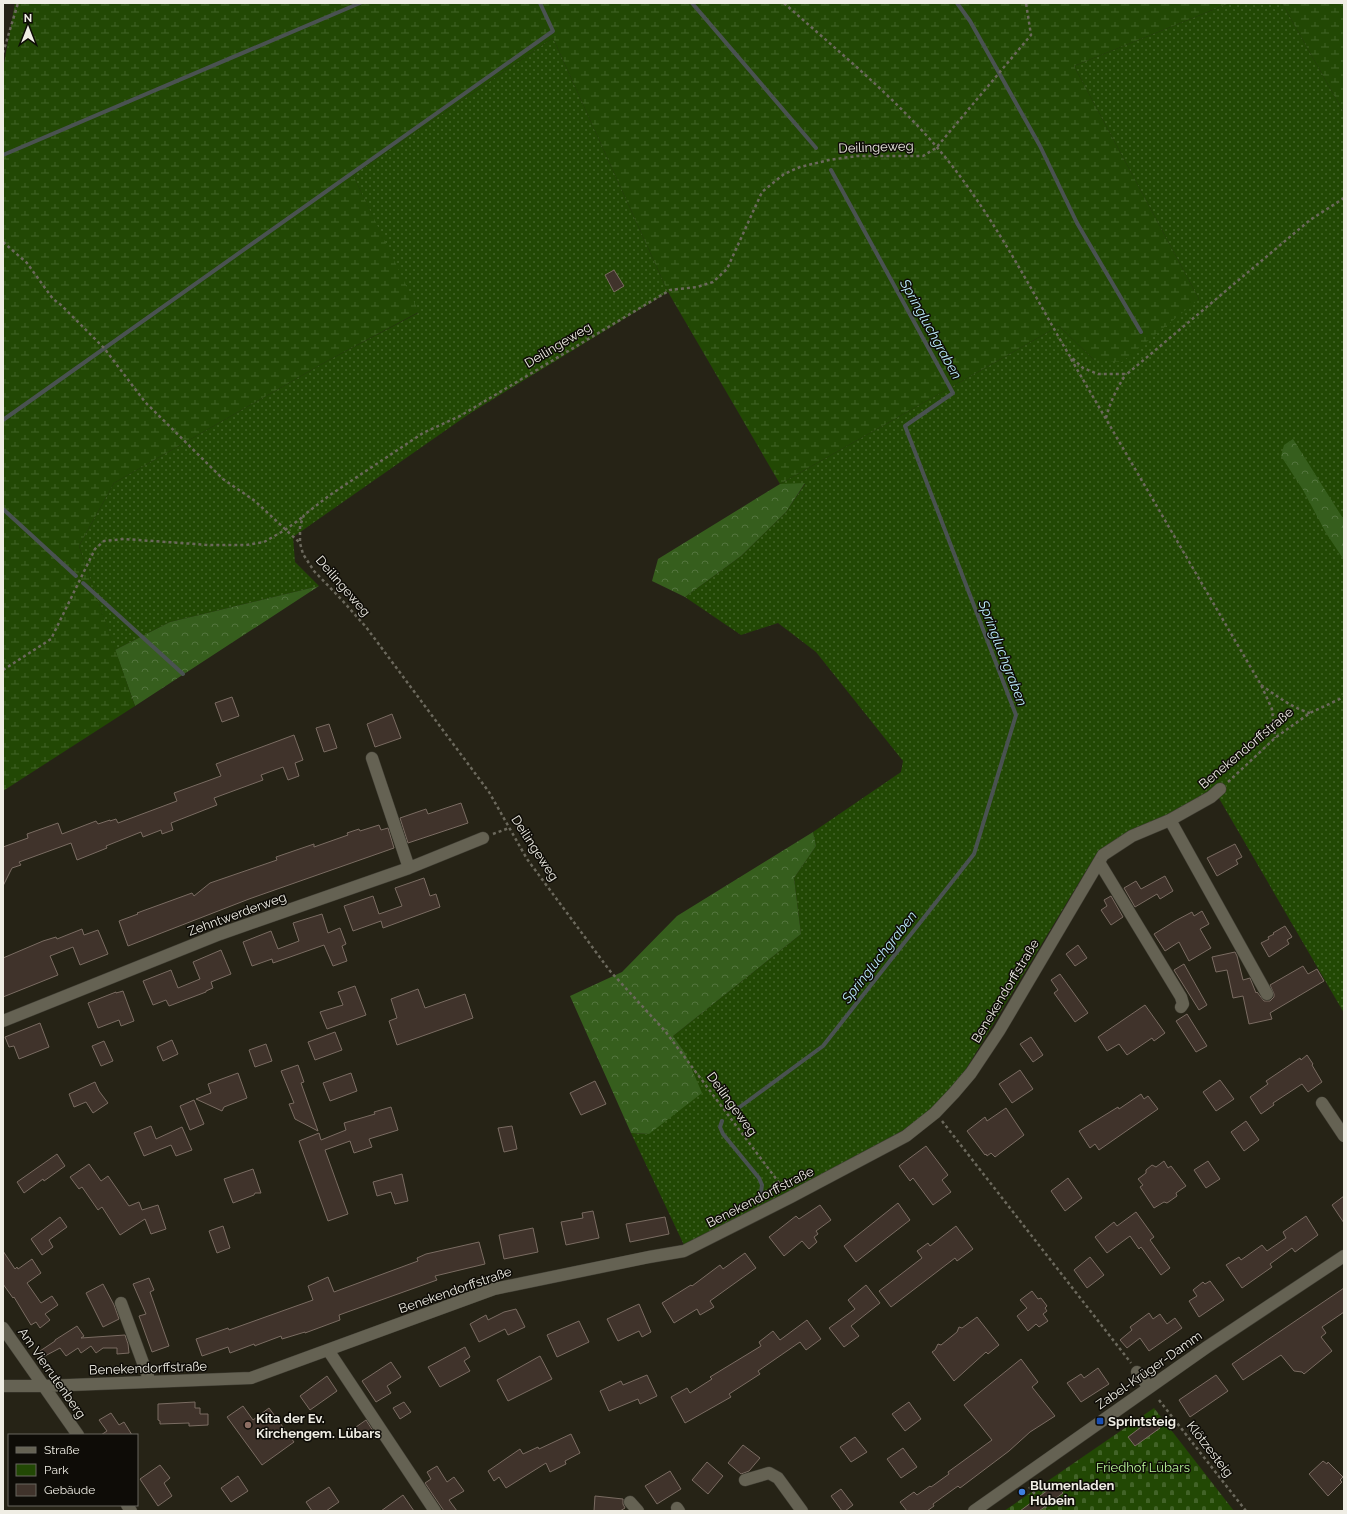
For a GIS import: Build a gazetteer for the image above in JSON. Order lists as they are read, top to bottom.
{
  "streets": {
    "street": [
      "Benekendorffstraße",
      "Zehntwerderweg",
      "Zabel-Krüger-Damm",
      "Am Vierrutenberg"
    ],
    "path": ["Deilingeweg", "Klötzesteig"]
  },
  "crossings": [
    ["Deilingeweg", "Benekendorffstraße"],
    ["Benekendorffstraße", "Am Vierrutenberg"]
  ],
  "water": ["Springluchgraben"],
  "parks": ["Friedhof Lübars"],
  "places": {
    "transit": ["Sprintsteig"],
    "other": ["Kita der Ev. Kirchengem. Lübars", "Blumenladen Hubein"]
  },
  "legend": ["Straße", "Park", "Gebäude"],
  "north": "top"
}
